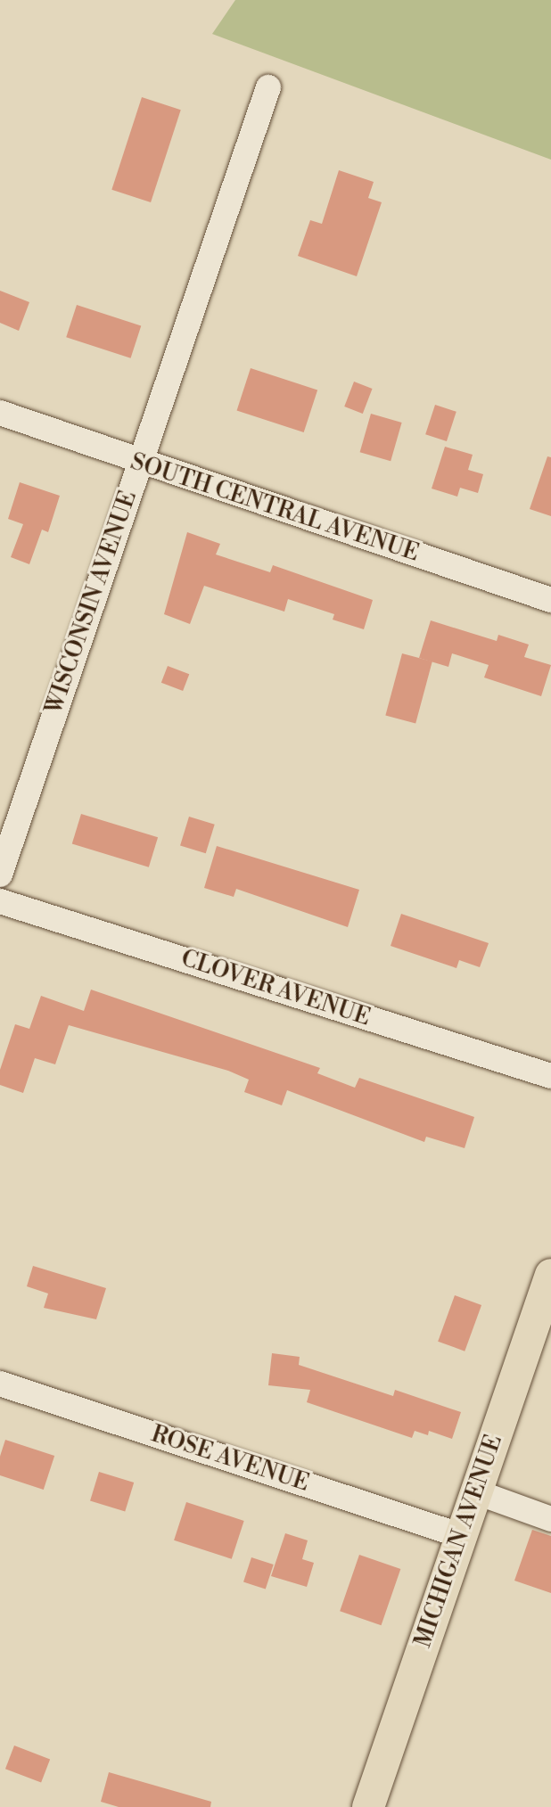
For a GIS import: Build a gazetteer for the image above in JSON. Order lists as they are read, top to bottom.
{
  "streets": {
    "main road": ["MICHIGAN AVENUE"],
    "street": [
      "SOUTH CENTRAL AVENUE",
      "WISCONSIN AVENUE",
      "CLOVER AVENUE",
      "ROSE AVENUE"
    ]
  },
  "crossings": [
    ["SOUTH CENTRAL AVENUE", "WISCONSIN AVENUE"],
    ["ROSE AVENUE", "MICHIGAN AVENUE"]
  ]
}
